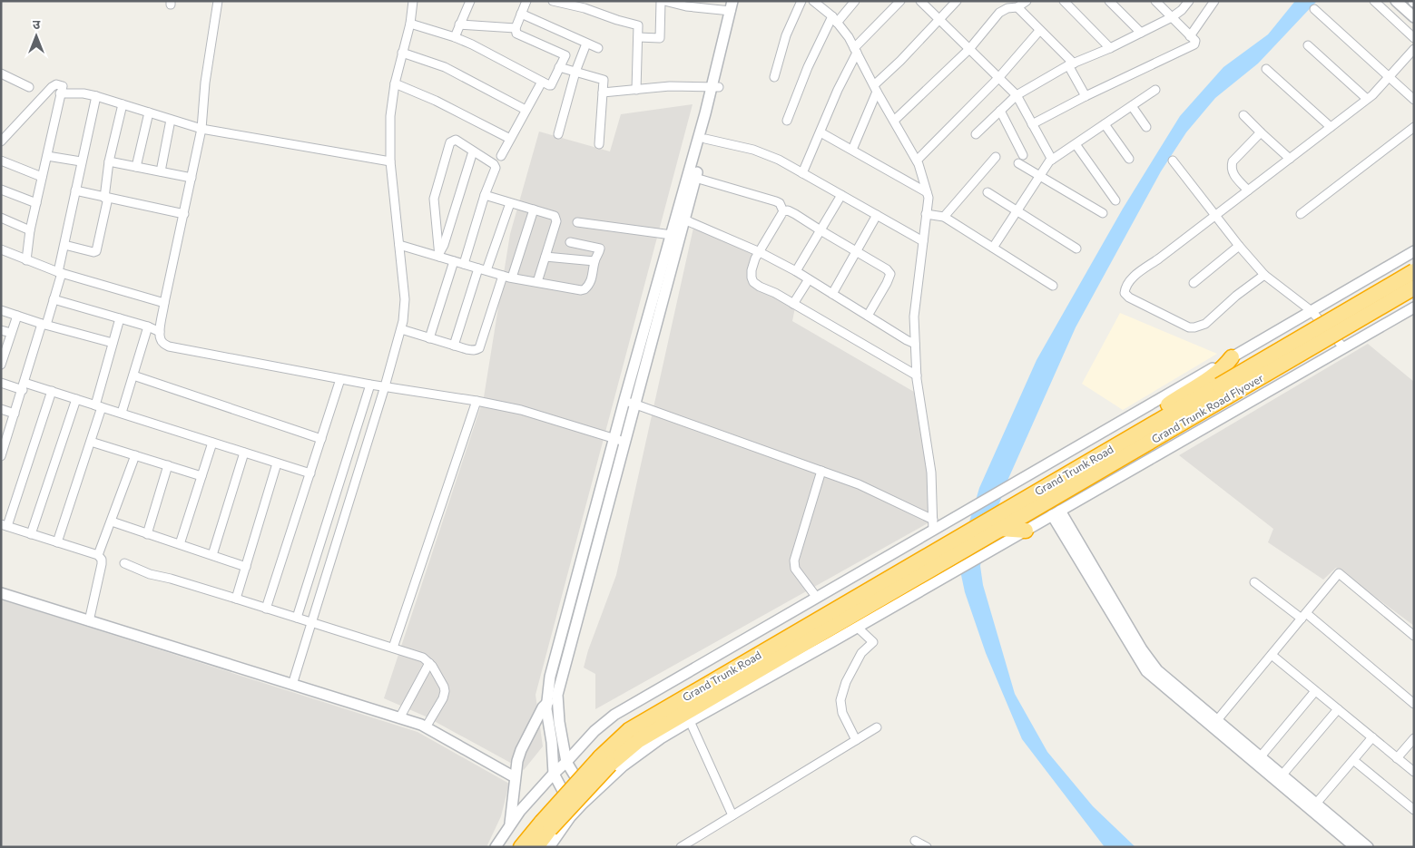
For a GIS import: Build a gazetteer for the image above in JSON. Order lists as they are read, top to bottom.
{
  "streets": {
    "highway": ["Grand Trunk Road Flyover", "Grand Trunk Road"]
  },
  "crossings": [
    ["Grand Trunk Road Flyover", "Grand Trunk Road"]
  ],
  "north": "top"
}
